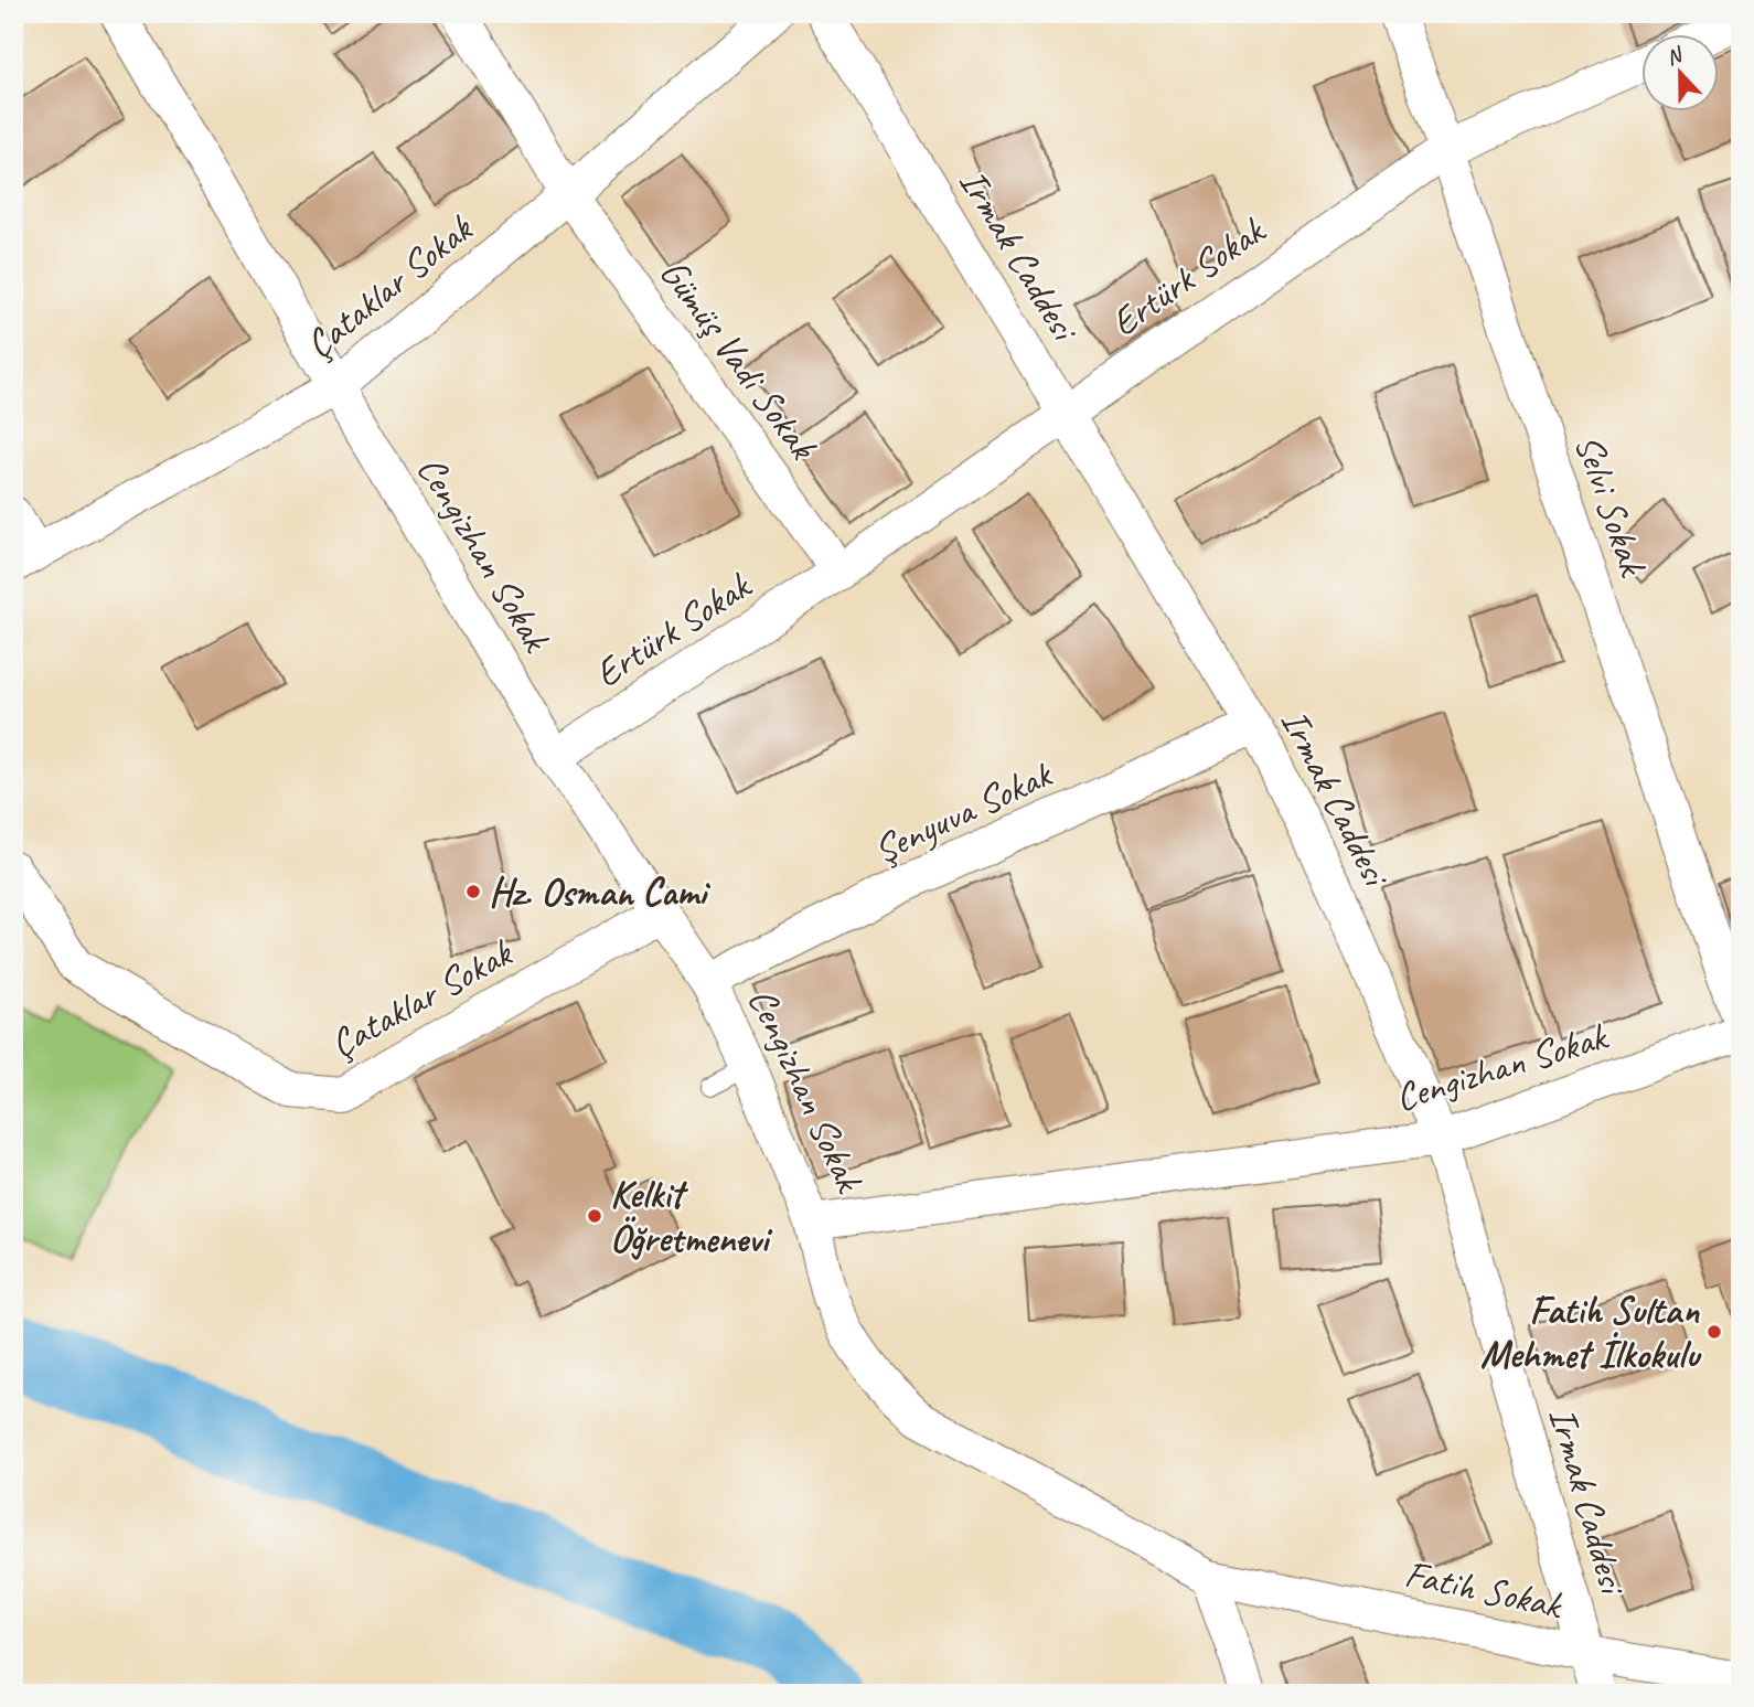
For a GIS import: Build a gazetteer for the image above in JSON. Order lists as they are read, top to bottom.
{
  "streets": {
    "street": [
      "Irmak Caddesi",
      "Ertürk Sokak",
      "Çataklar Sokak",
      "Gümüş Vadi Sokak",
      "Selvi Sokak",
      "Cengizhan Sokak",
      "Şenyuva Sokak",
      "Fatih Sokak"
    ]
  },
  "crossings": [
    ["Irmak Caddesi", "Ertürk Sokak"],
    ["Irmak Caddesi", "Cengizhan Sokak"],
    ["Irmak Caddesi", "Şenyuva Sokak"],
    ["Irmak Caddesi", "Fatih Sokak"],
    ["Ertürk Sokak", "Gümüş Vadi Sokak"],
    ["Ertürk Sokak", "Selvi Sokak"],
    ["Ertürk Sokak", "Cengizhan Sokak"],
    ["Çataklar Sokak", "Gümüş Vadi Sokak"],
    ["Çataklar Sokak", "Cengizhan Sokak"],
    ["Cengizhan Sokak", "Şenyuva Sokak"],
    ["Cengizhan Sokak", "Fatih Sokak"]
  ],
  "places": ["Hz. Osman Cami", "Kelkit Öğretmenevi", "Fatih Sultan Mehmet İlkokulu"],
  "north": "top"
}
